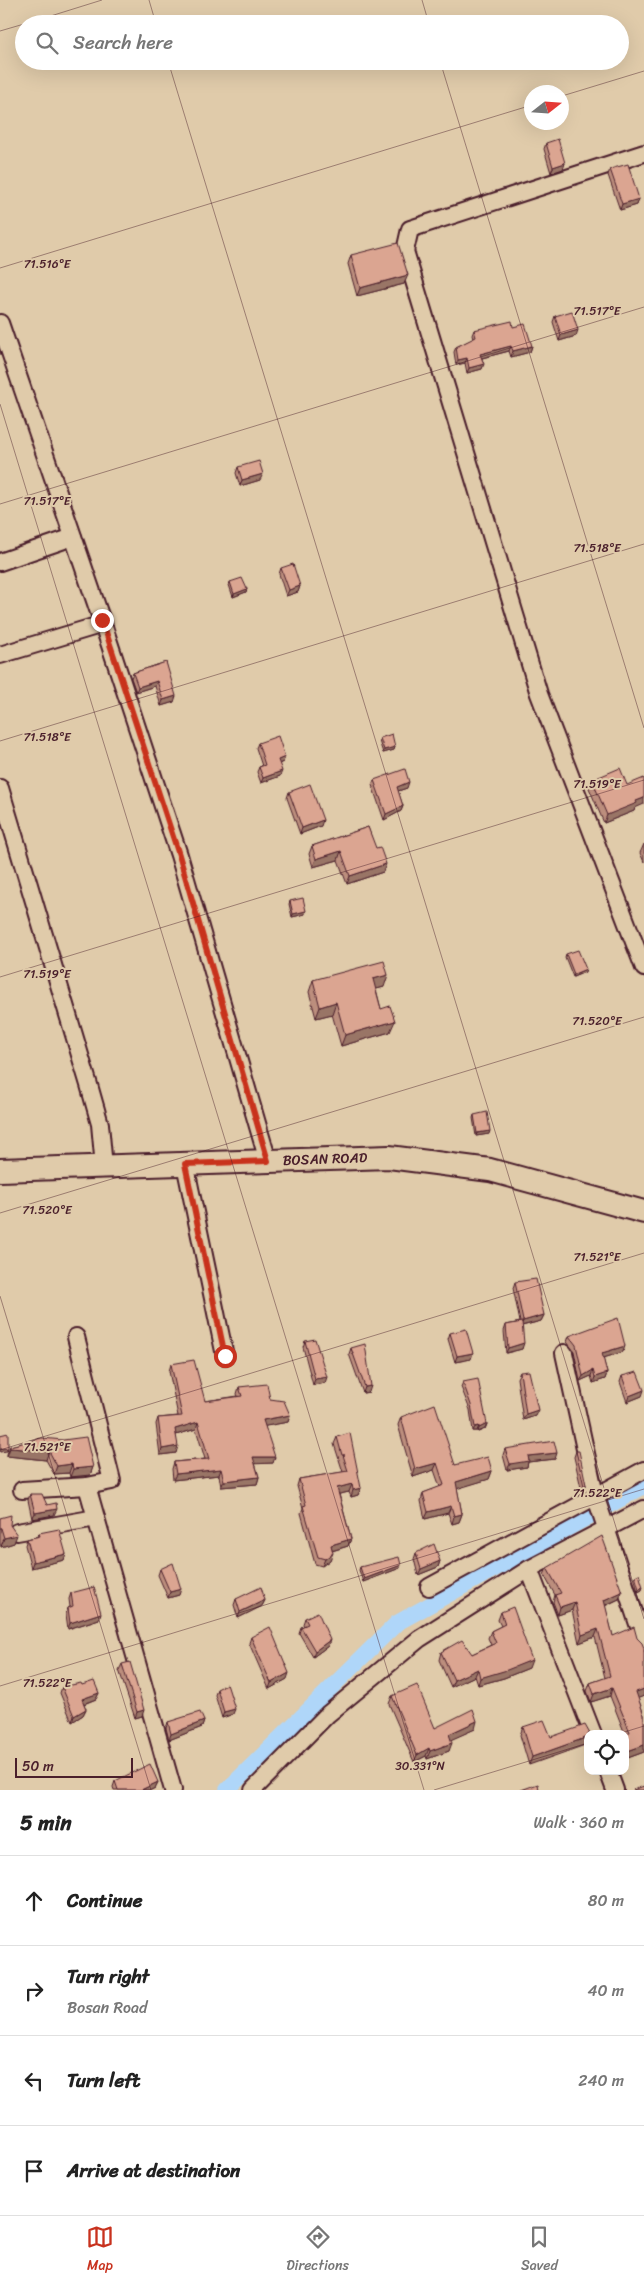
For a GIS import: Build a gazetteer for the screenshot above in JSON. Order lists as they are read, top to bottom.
{
  "streets": {
    "main road": ["BOSAN ROAD"]
  },
  "scale_bar": "50 m",
  "north": "right",
  "page": {
    "search": "Search here",
    "scale": "50 m",
    "heading": ["5 min", "Walk · 360 m"],
    "list": [
      ["Continue", "80 m"],
      ["Turn right", "Bosan Road", "40 m"],
      ["Turn left", "240 m"],
      "Arrive at destination"
    ],
    "nav": ["Map", "Directions", "Saved"]
  },
  "coordinates": [
    "71.516°E",
    "71.517°E",
    "71.518°E",
    "71.519°E",
    "71.520°E",
    "71.521°E",
    "71.522°E",
    "30.331°N"
  ]
}
